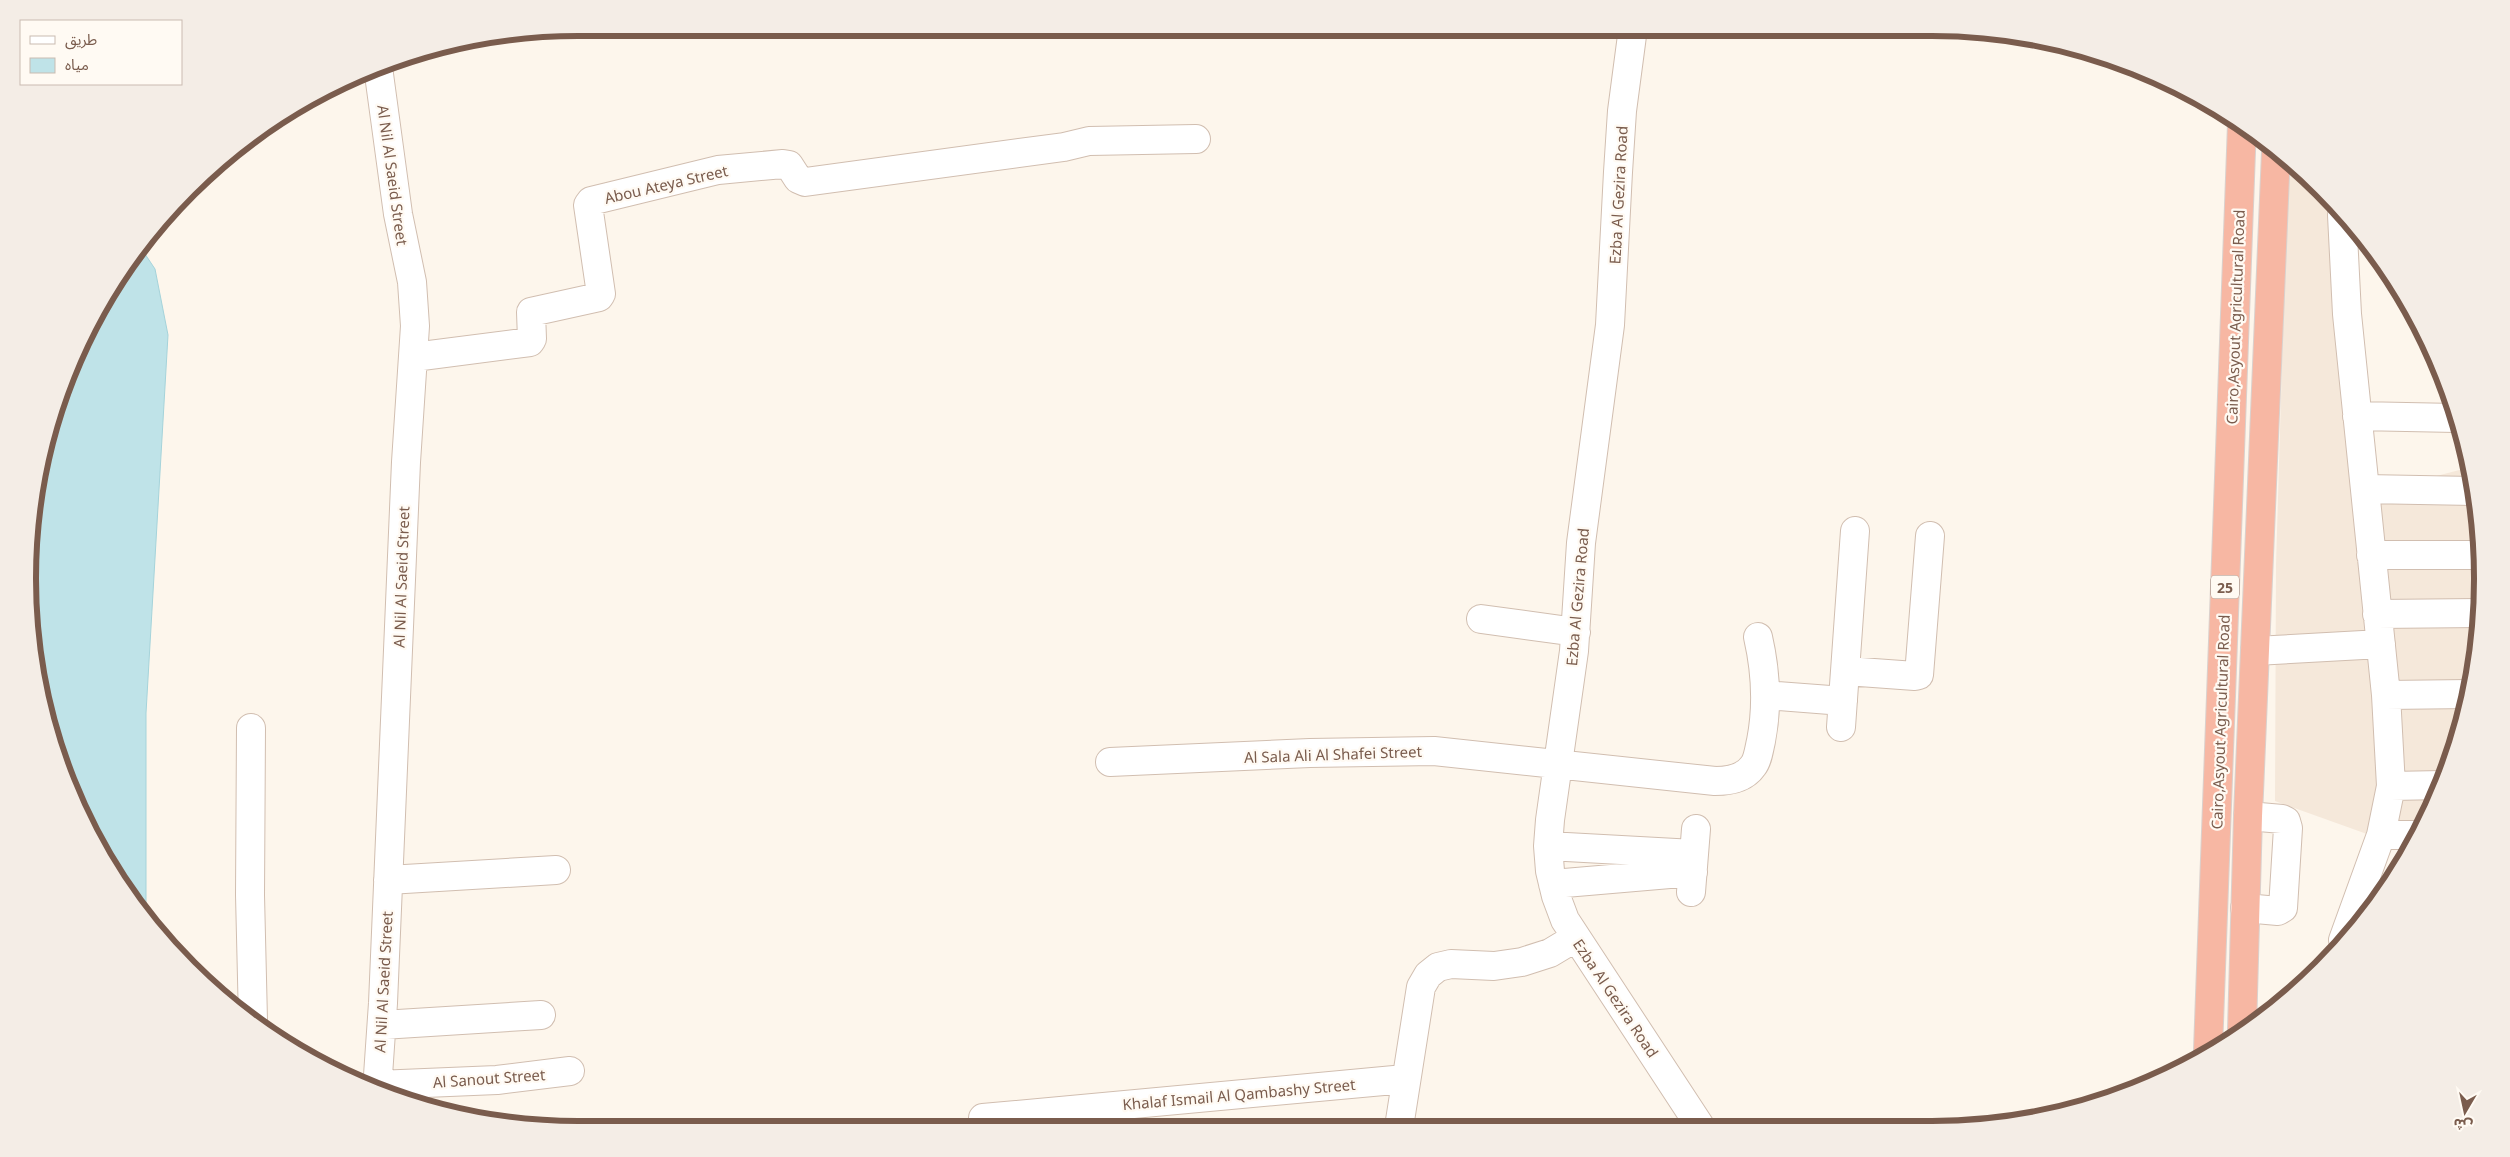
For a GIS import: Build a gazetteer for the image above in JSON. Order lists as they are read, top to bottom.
{
  "streets": {
    "highway": ["Cairo,Asyout Agricultural Road", "25"],
    "street": [
      "Al Nil Al Saeid Street",
      "Abou Ateya Street",
      "Ezba Al Gezira Road",
      "Al Sala Ali Al Shafei Street",
      "Al Sanout Street",
      "Khalaf Ismail Al Qambashy Street"
    ]
  },
  "crossings": [
    ["Al Nil Al Saeid Street", "Abou Ateya Street"],
    ["Ezba Al Gezira Road", "Al Sala Ali Al Shafei Street"]
  ],
  "legend": ["طريق", "مياه"],
  "north": "bottom"
}
